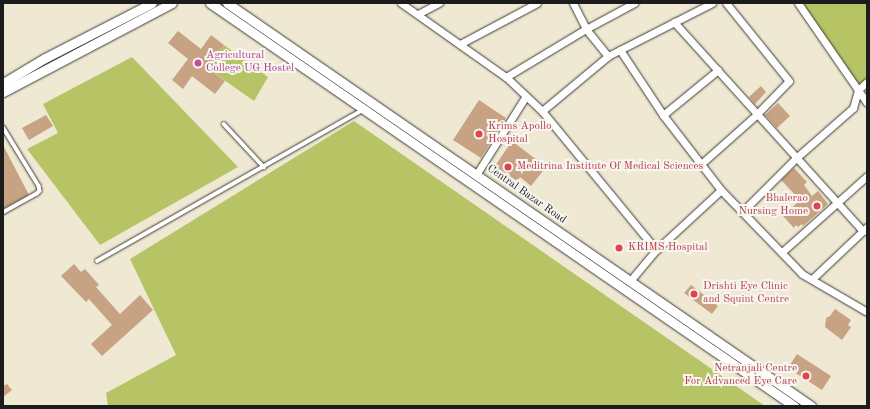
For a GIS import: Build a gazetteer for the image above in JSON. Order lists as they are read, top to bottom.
{
  "streets": {
    "main road": ["Central Bazar Road"]
  },
  "places": [
    "Agricultural College UG Hostel",
    "Krims Apollo Hospital",
    "Meditrina Institute Of Medical Sciences",
    "Bhalerao Nursing Home",
    "KRIMS Hospital",
    "Drishti Eye Clinic and Squint Centre",
    "Netranjali Centre For Advanced Eye Care"
  ]
}
